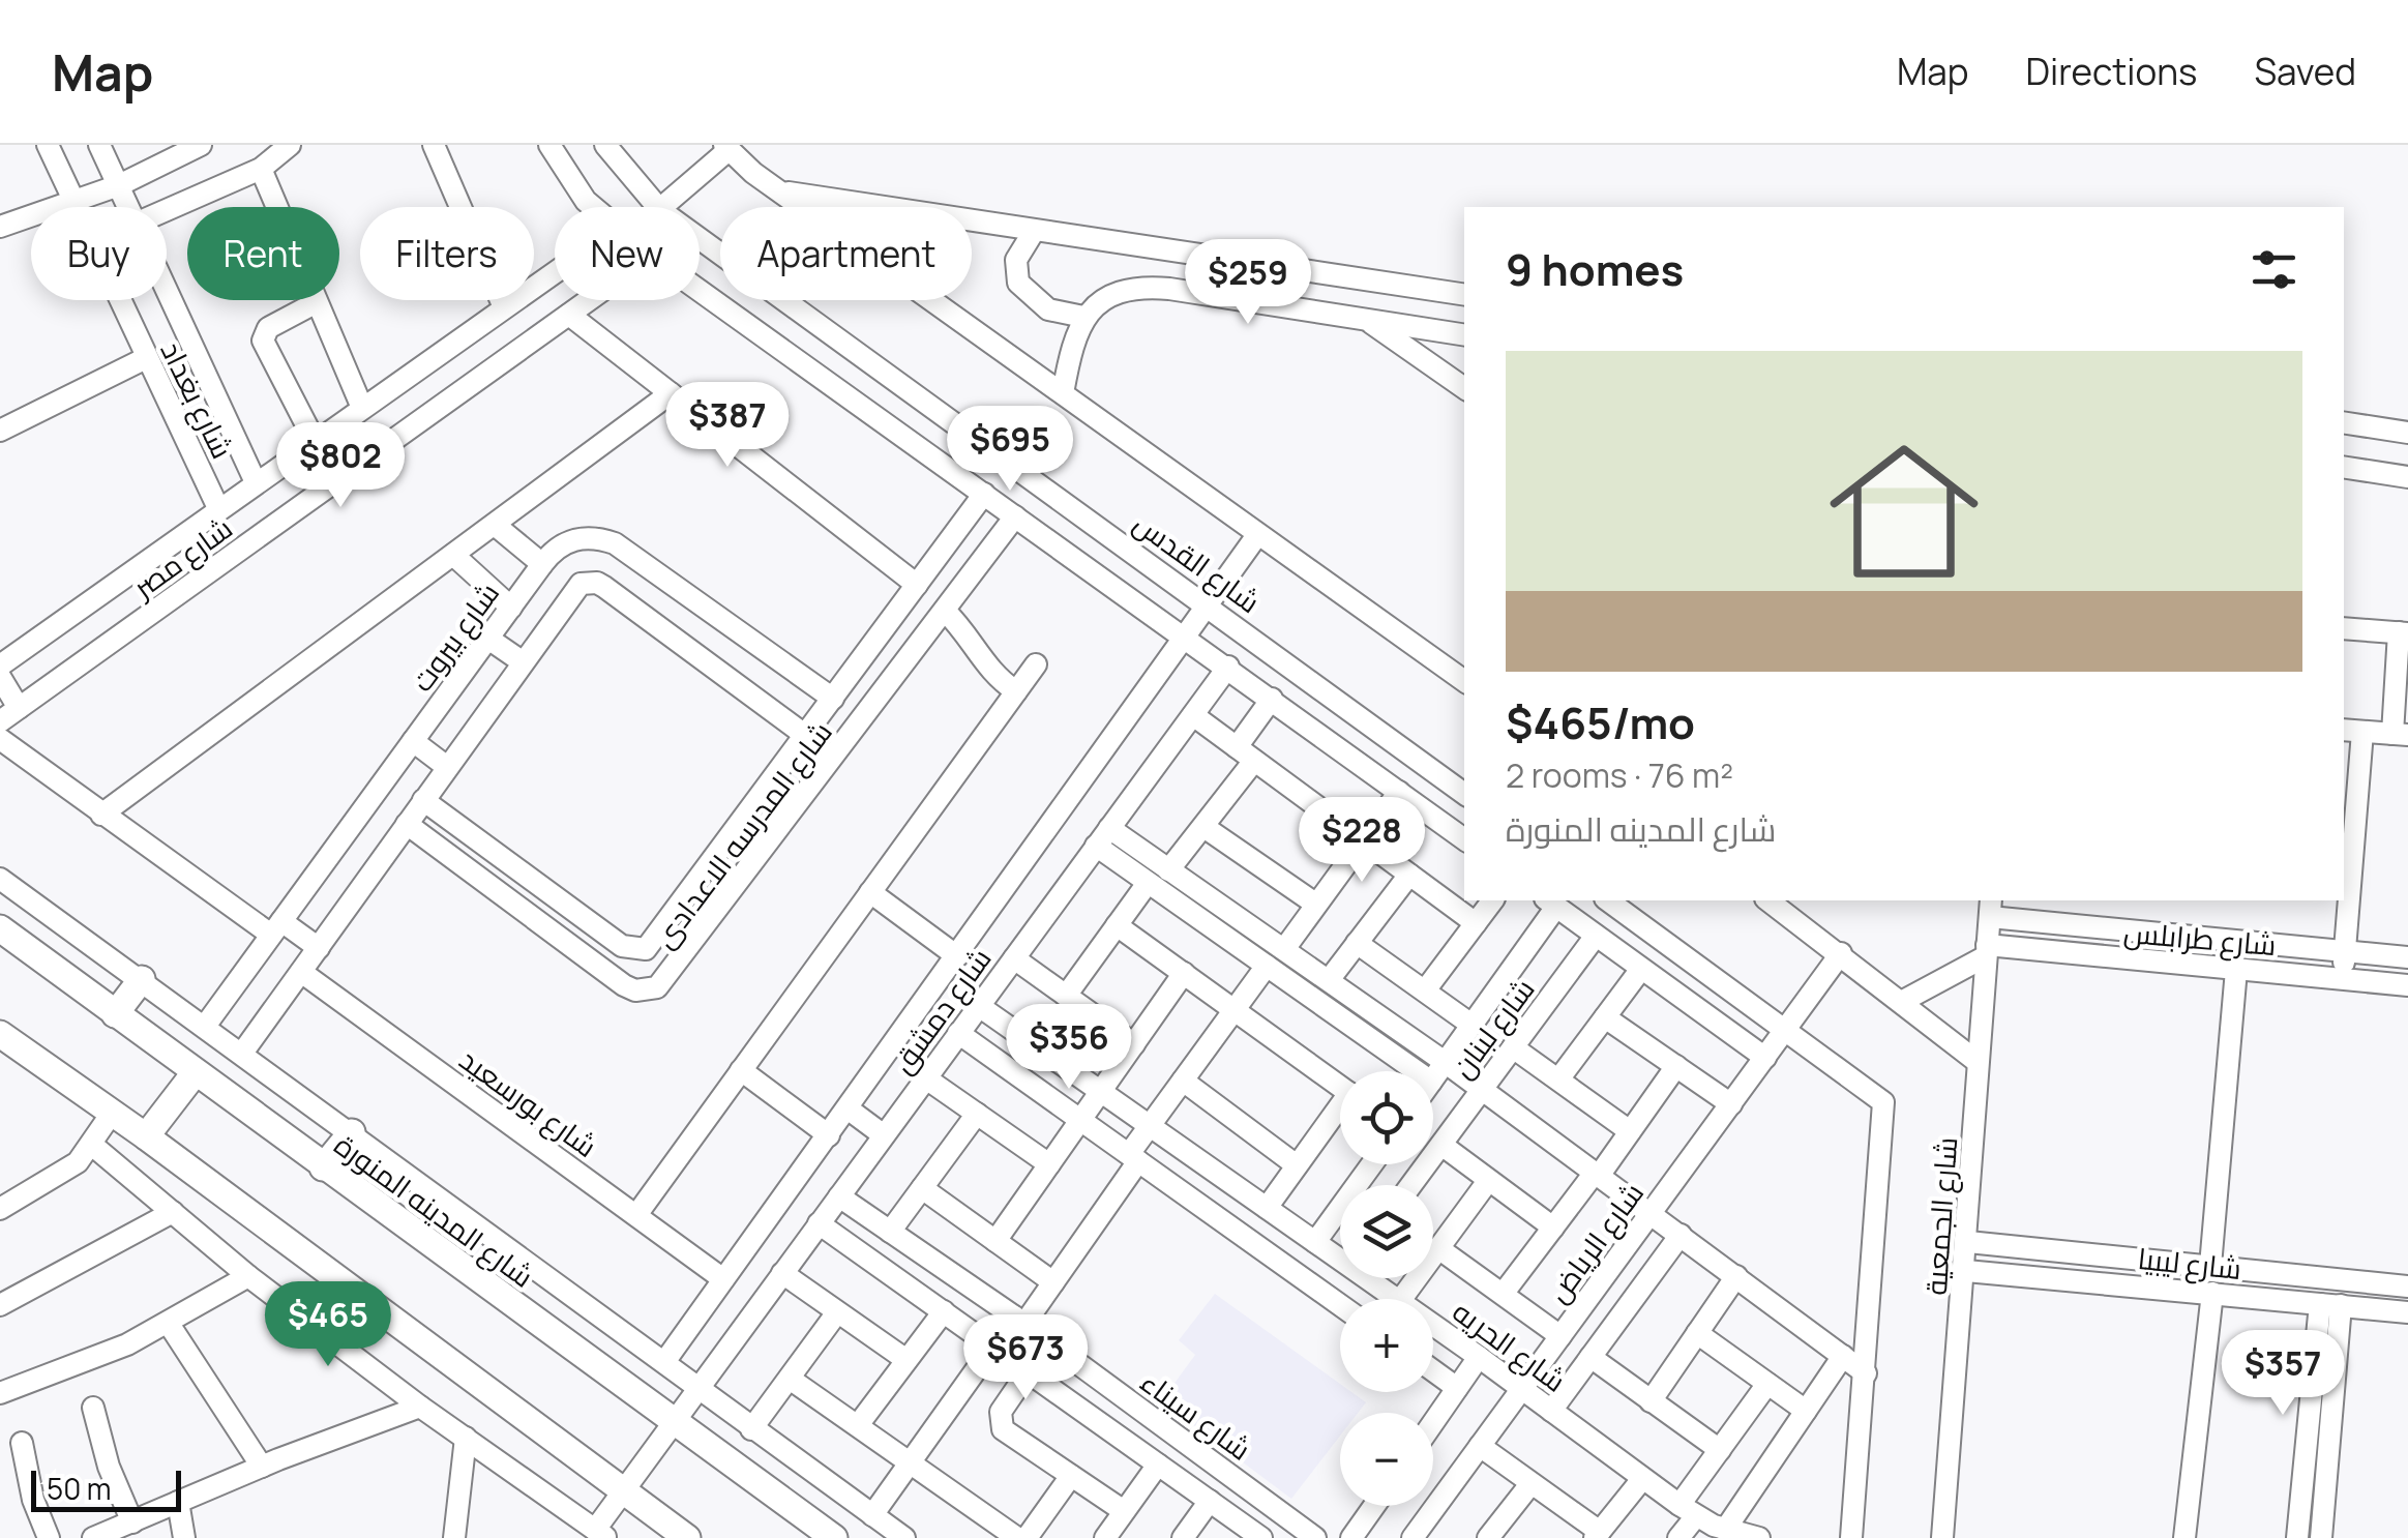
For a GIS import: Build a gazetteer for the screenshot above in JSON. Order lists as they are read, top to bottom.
{
  "streets": {
    "main road": ["شارع المدينه المنورة"],
    "street": [
      "شارع بغداد",
      "شارع مصر",
      "شارع القدس",
      "شارع بيروت",
      "شارع المدرسه الاعدادى",
      "شارع طرابلس",
      "شارع دمشق",
      "شارع لبنان",
      "شارع بورسعيد",
      "شارع الجمعية",
      "شارع الرياض",
      "شارع ليبيا",
      "شارع الحريه",
      "شارع سيناء"
    ]
  },
  "crossings": [
    ["شارع بغداد", "شارع مصر"],
    ["شارع مصر", "شارع القدس"],
    ["شارع القدس", "شارع دمشق"],
    ["شارع بيروت", "شارع المدرسه الاعدادى"],
    ["شارع طرابلس", "شارع الجمعية"],
    ["شارع دمشق", "شارع بورسعيد"],
    ["شارع دمشق", "شارع المدينه المنورة"],
    ["شارع دمشق", "شارع الحريه"],
    ["شارع دمشق", "شارع سيناء"],
    ["شارع الجمعية", "شارع ليبيا"],
    ["شارع الرياض", "شارع الحريه"]
  ],
  "scale_bar": "50 m",
  "page": {
    "header": "Map",
    "nav": ["Map", "Directions", "Saved"],
    "chip": [
      "Buy",
      "Rent",
      "Filters",
      "New",
      "Apartment"
    ],
    "heading": "9 homes",
    "price": [
      "$259",
      "$387",
      "$695",
      "$802",
      "$228",
      "$356",
      "$465",
      "$673",
      "$357"
    ],
    "list": [
      {
        "name": "$465/mo",
        "note": "2 rooms · 76 m² · شارع المدينه المنورة"
      }
    ],
    "map_buttons": ["+", "−"],
    "scale": "50 m"
  }
}
